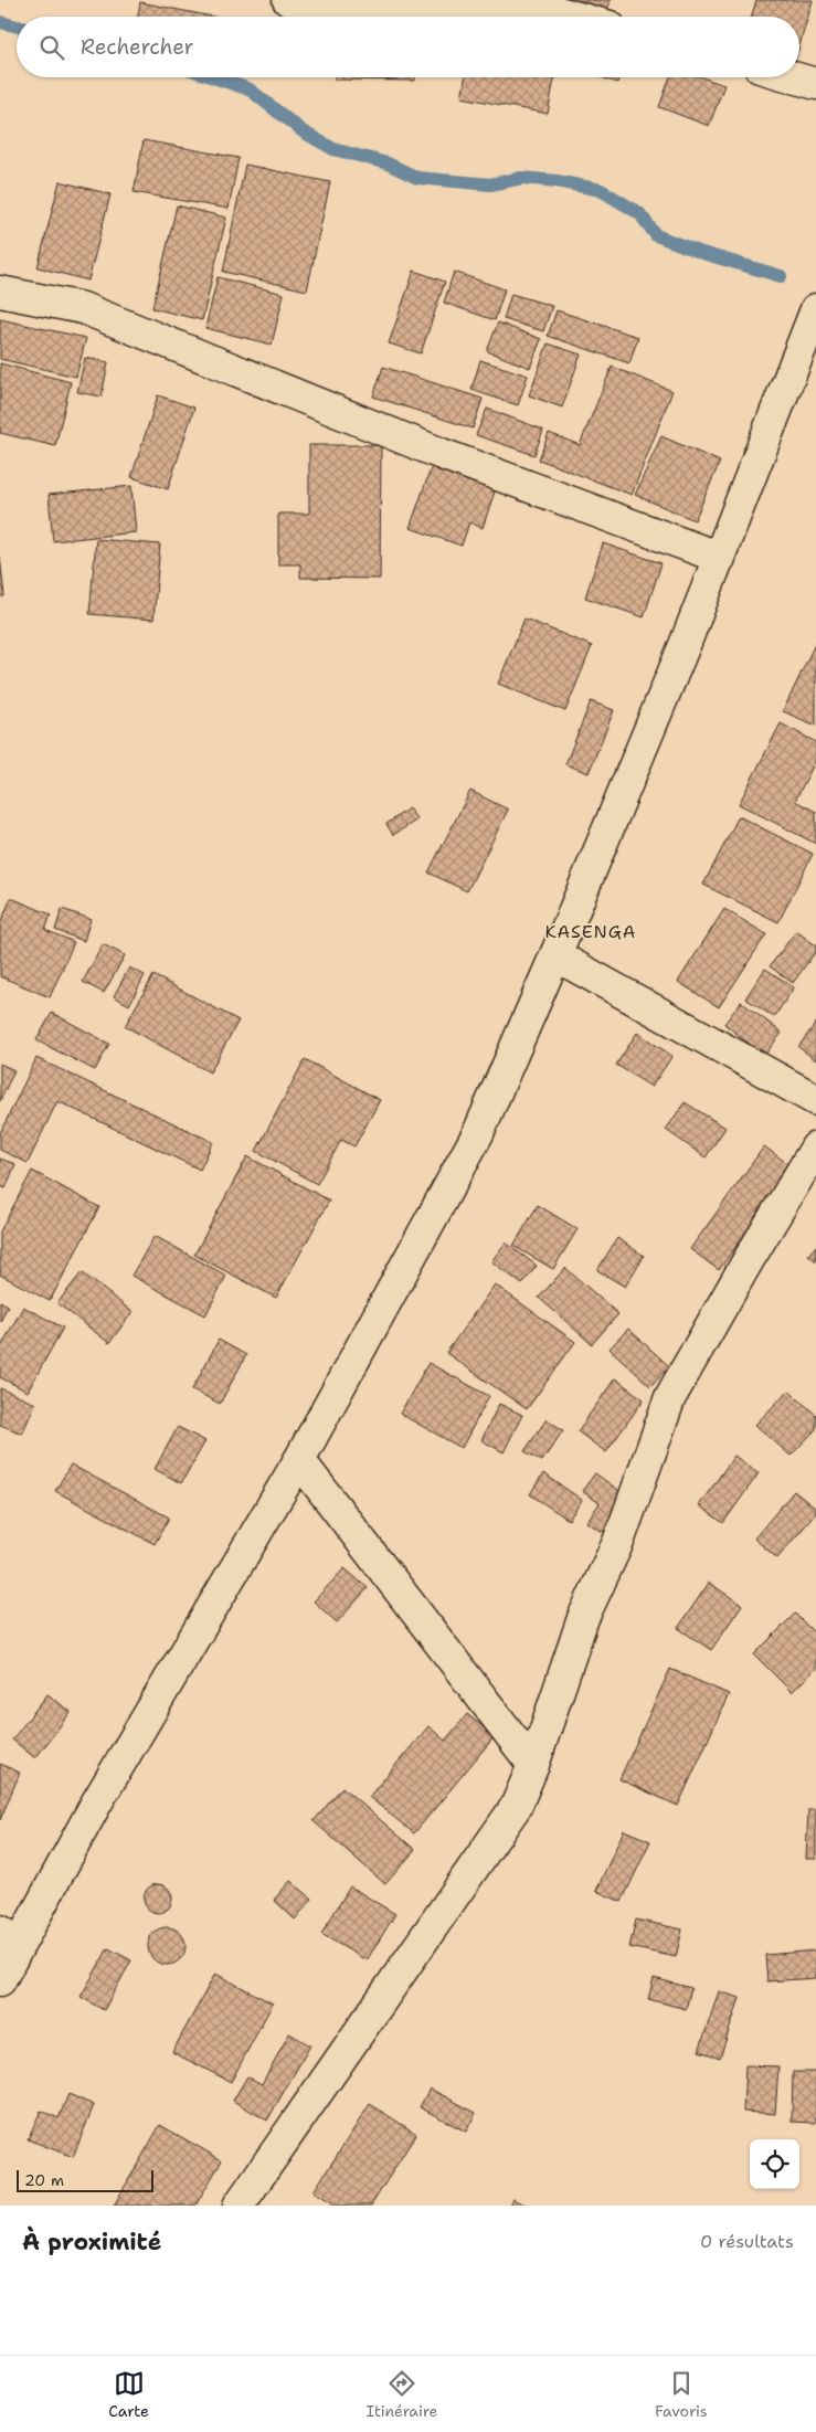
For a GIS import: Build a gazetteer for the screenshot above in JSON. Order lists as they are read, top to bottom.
{
  "districts": ["KASENGA"],
  "scale_bar": "20 m",
  "page": {
    "search": "Rechercher",
    "scale": "20 m",
    "heading": ["À proximité", "0 résultats"],
    "nav": ["Carte", "Itinéraire", "Favoris"]
  }
}
